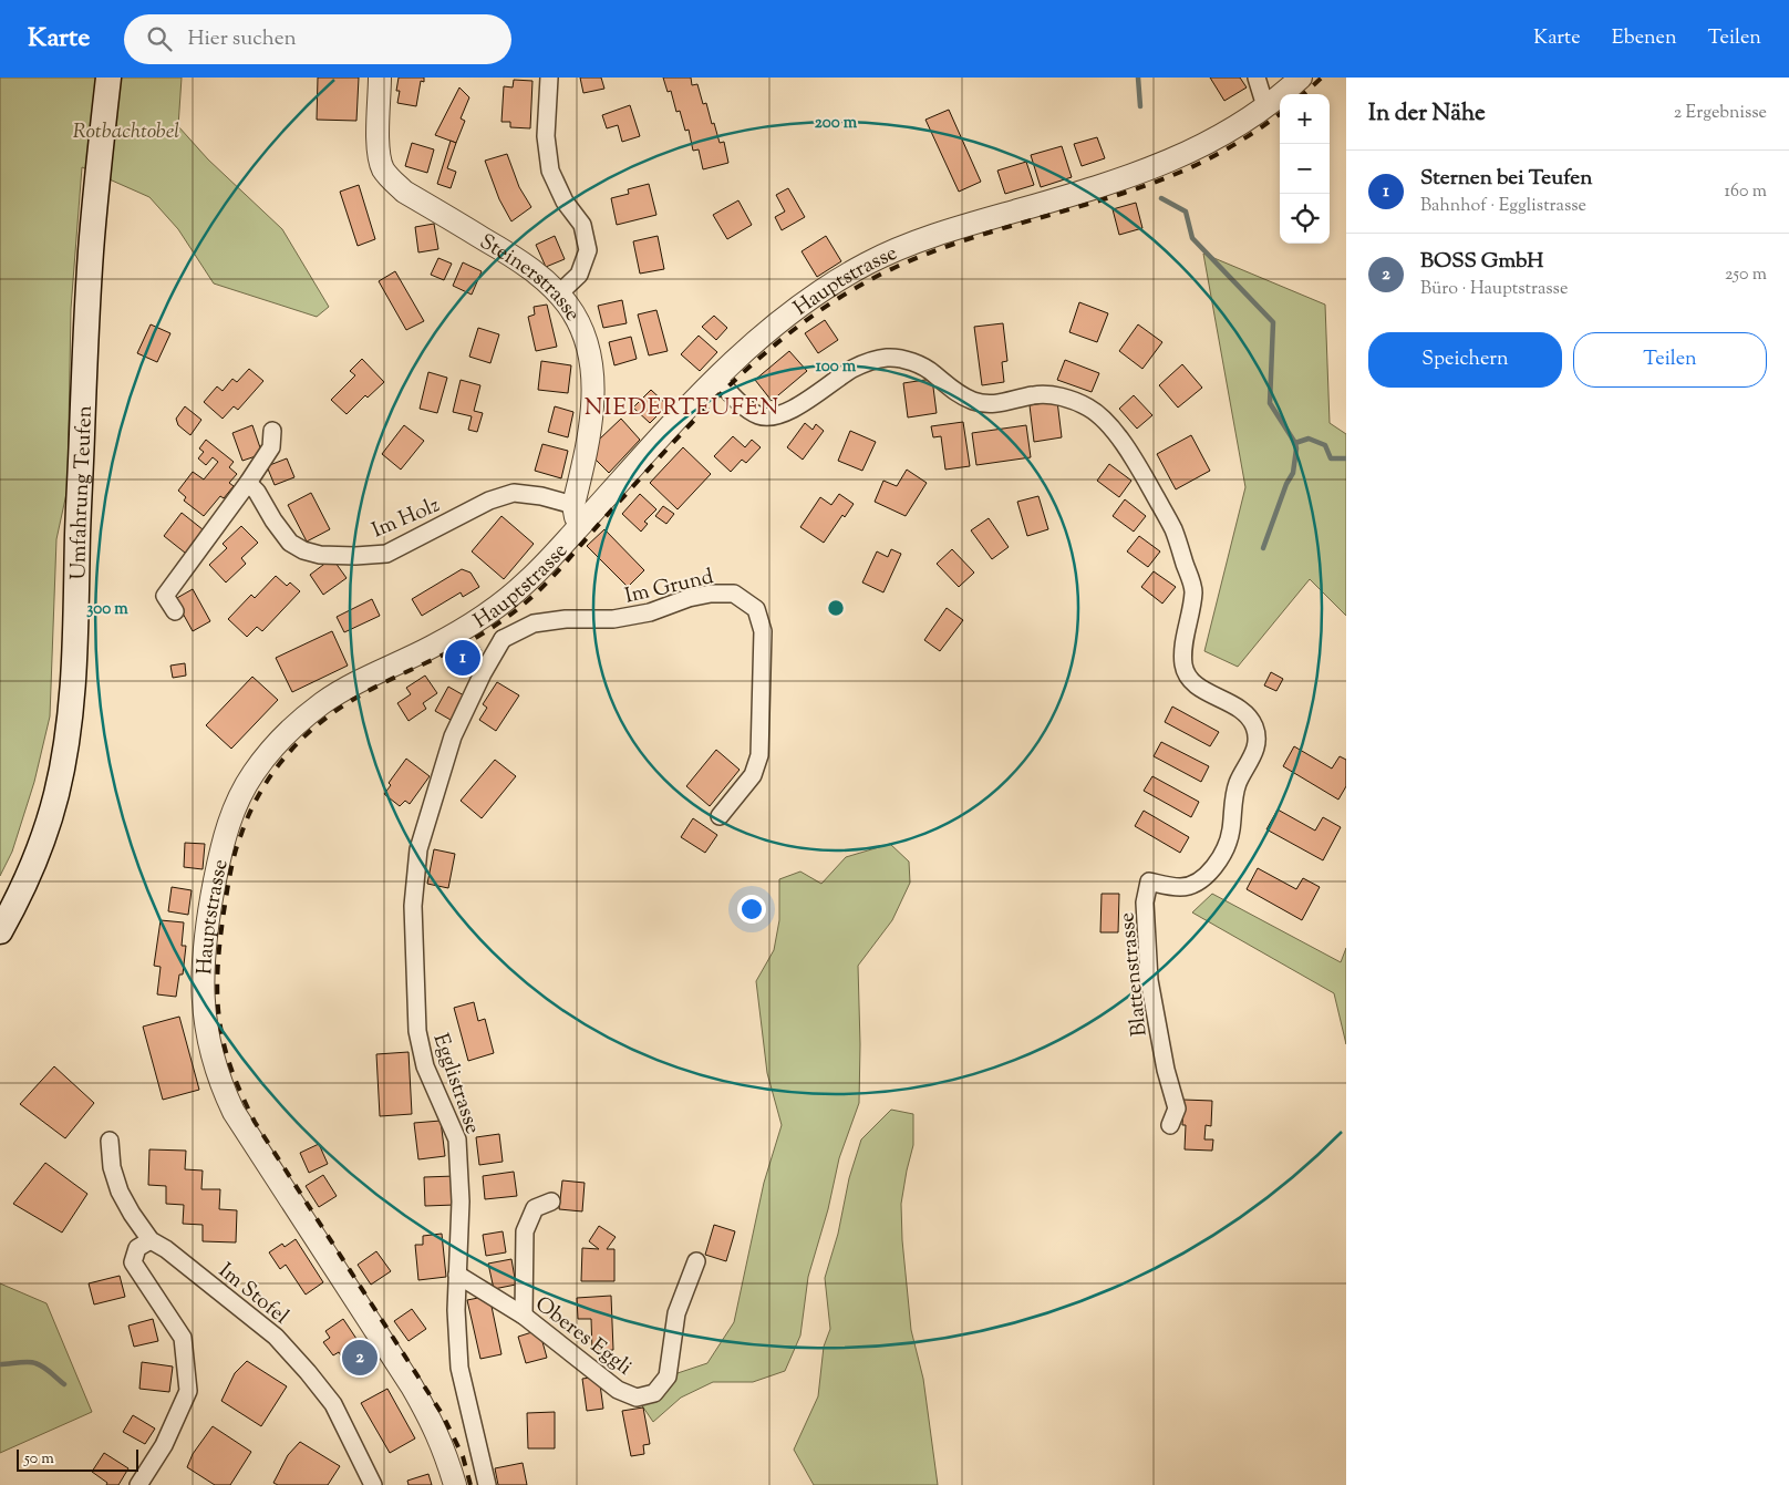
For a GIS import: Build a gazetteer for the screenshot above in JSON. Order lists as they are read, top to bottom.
{
  "streets": {
    "main road": ["Umfahrung Teufen"],
    "street": [
      "Steinerstrasse",
      "Hauptstrasse",
      "Im Holz",
      "Im Grund",
      "Blattenstrasse",
      "Egglistrasse",
      "Im Stofel",
      "Oberes Eggli"
    ]
  },
  "crossings": [
    ["Steinerstrasse", "Hauptstrasse"],
    ["Steinerstrasse", "Im Holz"],
    ["Hauptstrasse", "Im Holz"],
    ["Hauptstrasse", "Blattenstrasse"],
    ["Im Grund", "Egglistrasse"],
    ["Egglistrasse", "Oberes Eggli"]
  ],
  "districts": ["NIEDERTEUFEN"],
  "parks": ["Rotbachtobel"],
  "scale_bar": "50 m",
  "page": {
    "header": "Karte",
    "search": "Hier suchen",
    "nav": ["Karte", "Ebenen", "Teilen"],
    "heading": ["In der Nähe", "2 Ergebnisse"],
    "map_buttons": ["+", "−"],
    "list": [
      {
        "mark": "1",
        "name": "Sternen bei Teufen",
        "note": "Bahnhof · Egglistrasse",
        "value": "160 m"
      },
      {
        "mark": "2",
        "name": "BOSS GmbH",
        "note": "Büro · Hauptstrasse",
        "value": "250 m"
      }
    ],
    "buttons": ["Speichern", "Teilen"],
    "pins": ["1", "2"],
    "scale": "50 m"
  },
  "rings": ["200 m", "100 m", "300 m"]
}
